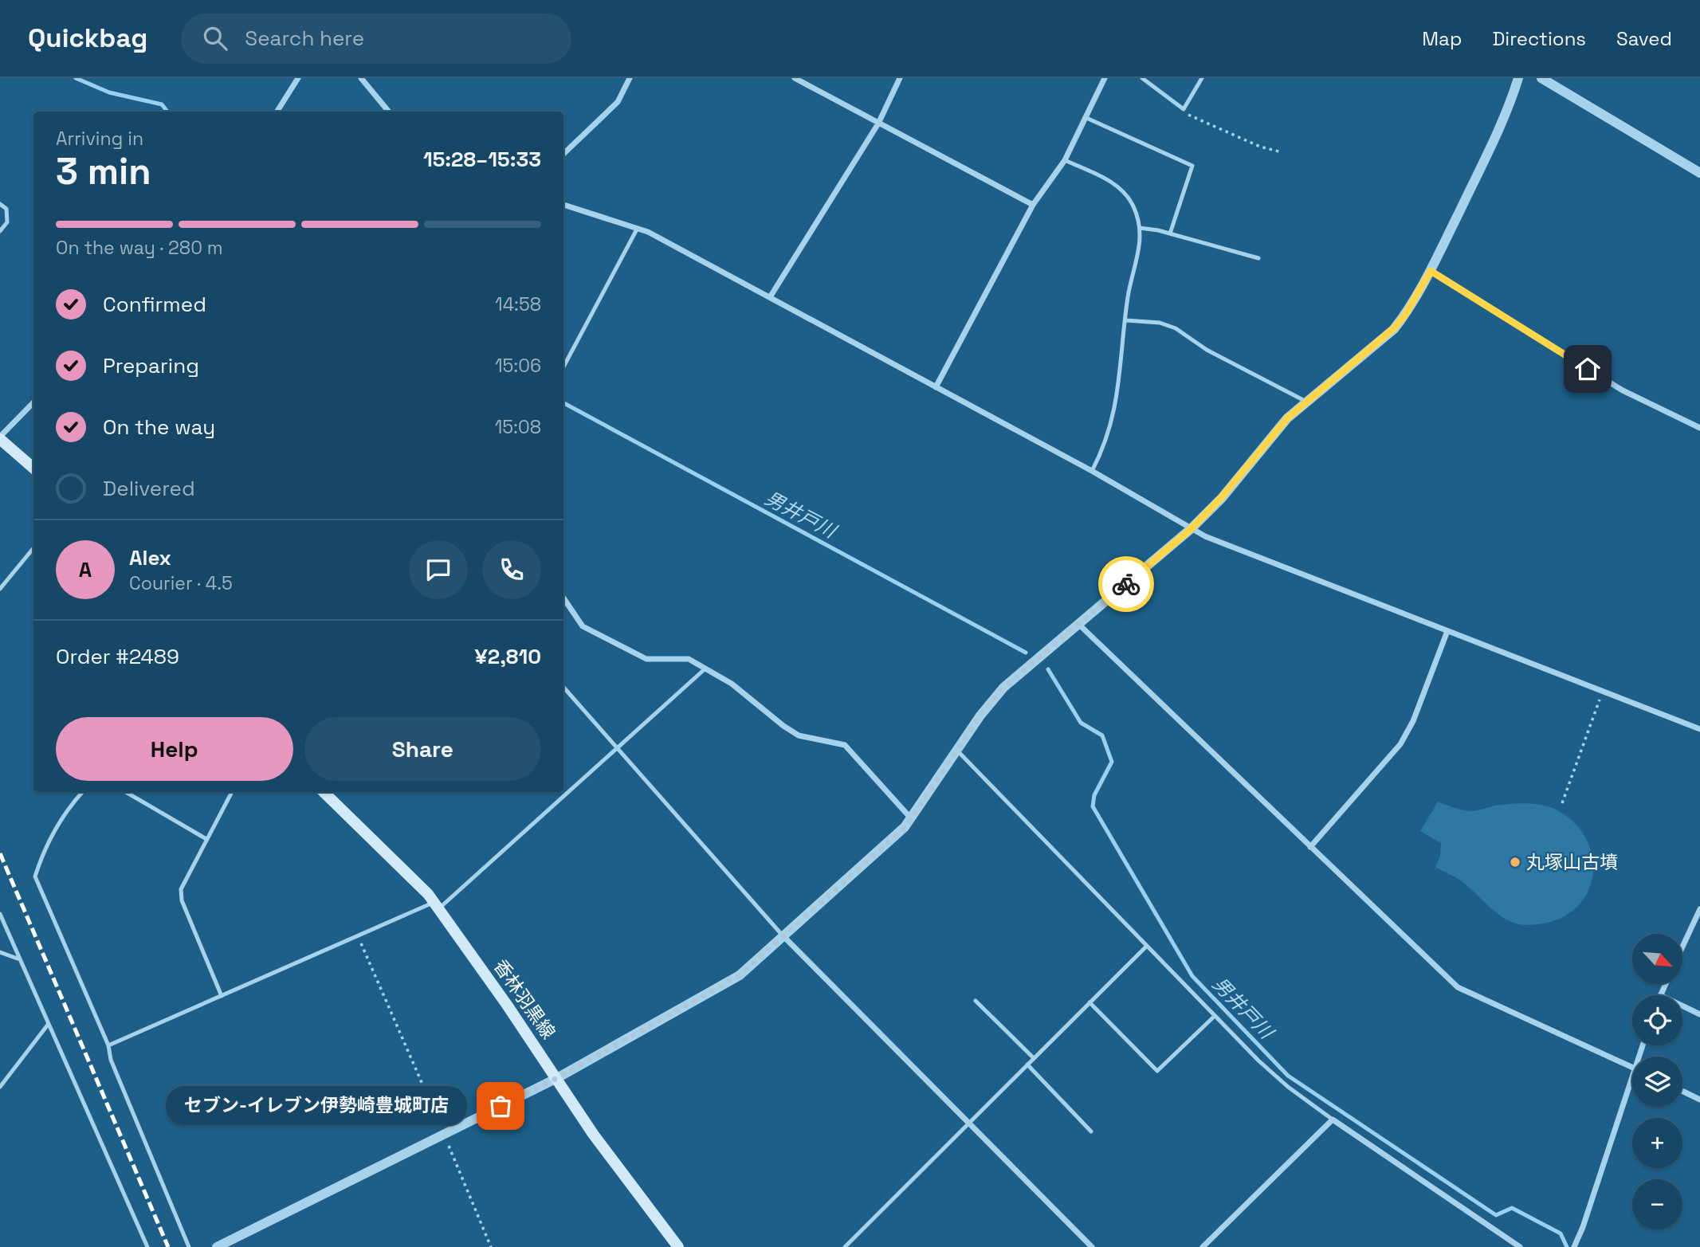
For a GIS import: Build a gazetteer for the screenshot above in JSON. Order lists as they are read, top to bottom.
{
  "streets": {
    "main road": ["香林羽黒線"]
  },
  "water": ["男井戸川"],
  "places": ["丸塚山古墳", "セブン-イレブン伊勢崎豊城町店"],
  "north": "bottom right",
  "page": {
    "header": "Quickbag",
    "search": "Search here",
    "nav": ["Map", "Directions", "Saved"],
    "heading": ["3 min", "Arriving in", "15:28–15:33"],
    "panel": [
      "Alex",
      "Courier · 4.5",
      "Order #2489",
      "¥2,810"
    ],
    "bar": "On the way · 280 m",
    "list": [
      ["Confirmed", "14:58"],
      ["Preparing", "15:06"],
      ["On the way", "15:08"],
      "Delivered"
    ],
    "round": "A",
    "buttons": ["Help", "Share"],
    "map_buttons": ["+", "−"],
    "bubble": "セブン-イレブン伊勢崎豊城町店"
  }
}
